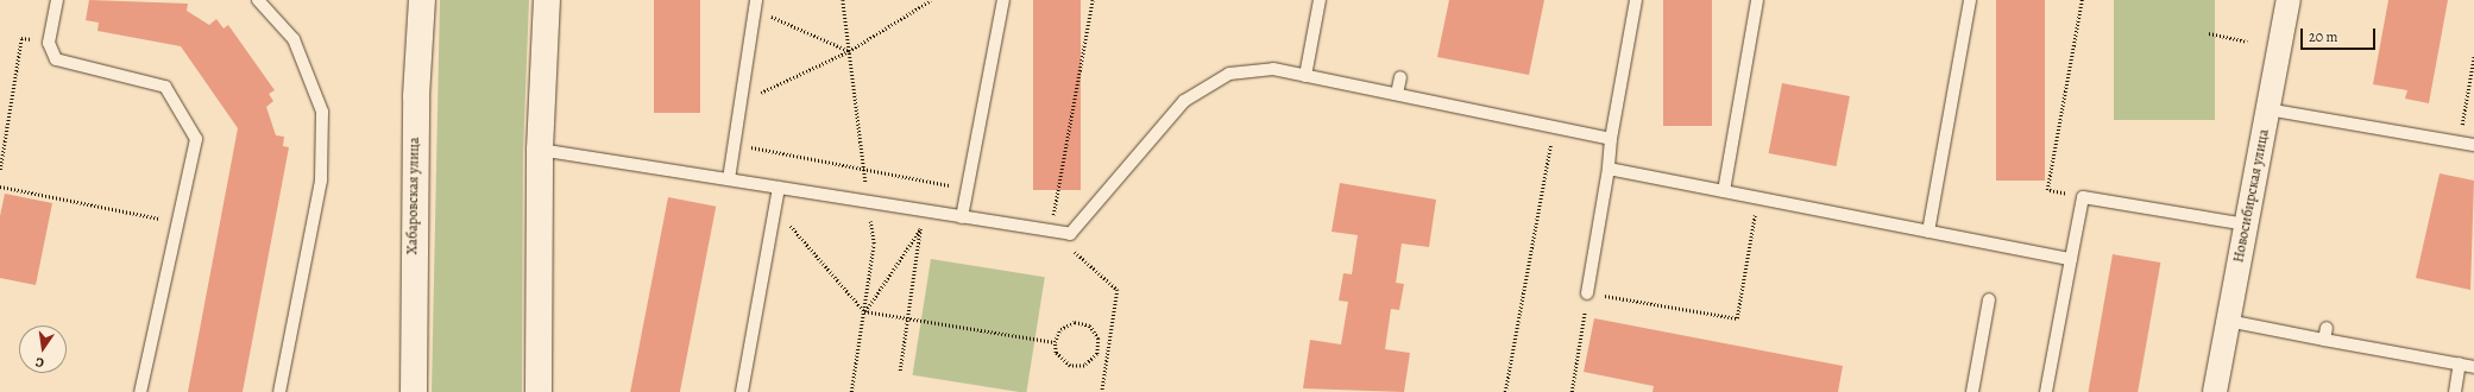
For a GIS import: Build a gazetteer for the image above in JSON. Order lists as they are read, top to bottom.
{
  "streets": {
    "main road": ["Хабаровская улица"],
    "street": ["Новосибирская улица"]
  },
  "scale_bar": "20 m",
  "north": "bottom"
}
